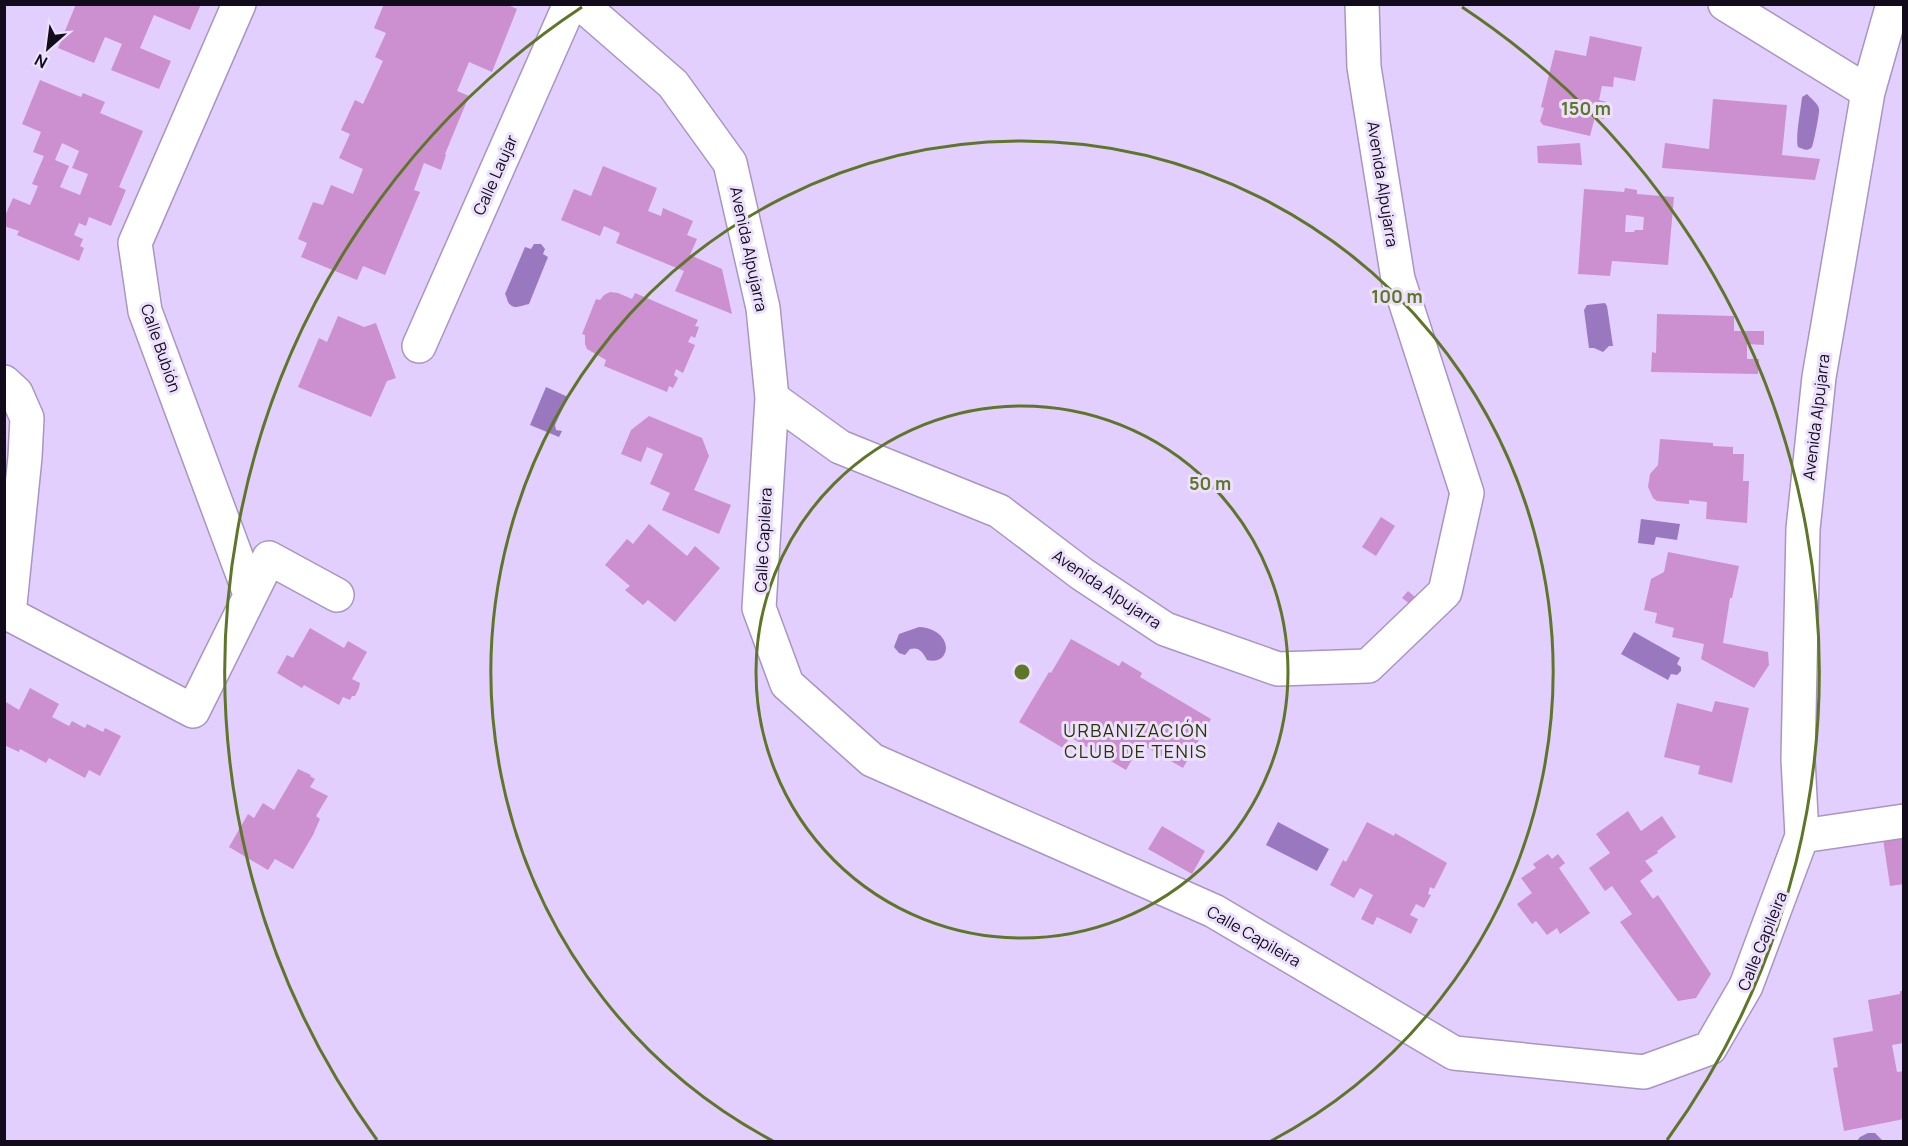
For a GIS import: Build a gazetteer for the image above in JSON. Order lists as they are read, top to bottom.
{
  "streets": {
    "street": [
      "Calle Laujar",
      "Avenida Alpujarra",
      "Calle Bubión",
      "Calle Capileira"
    ]
  },
  "crossings": [
    ["Avenida Alpujarra", "Calle Capileira"]
  ],
  "districts": ["URBANIZACIÓN CLUB DE TENIS"],
  "north": "bottom left",
  "rings": ["150 m", "100 m", "50 m"]
}
